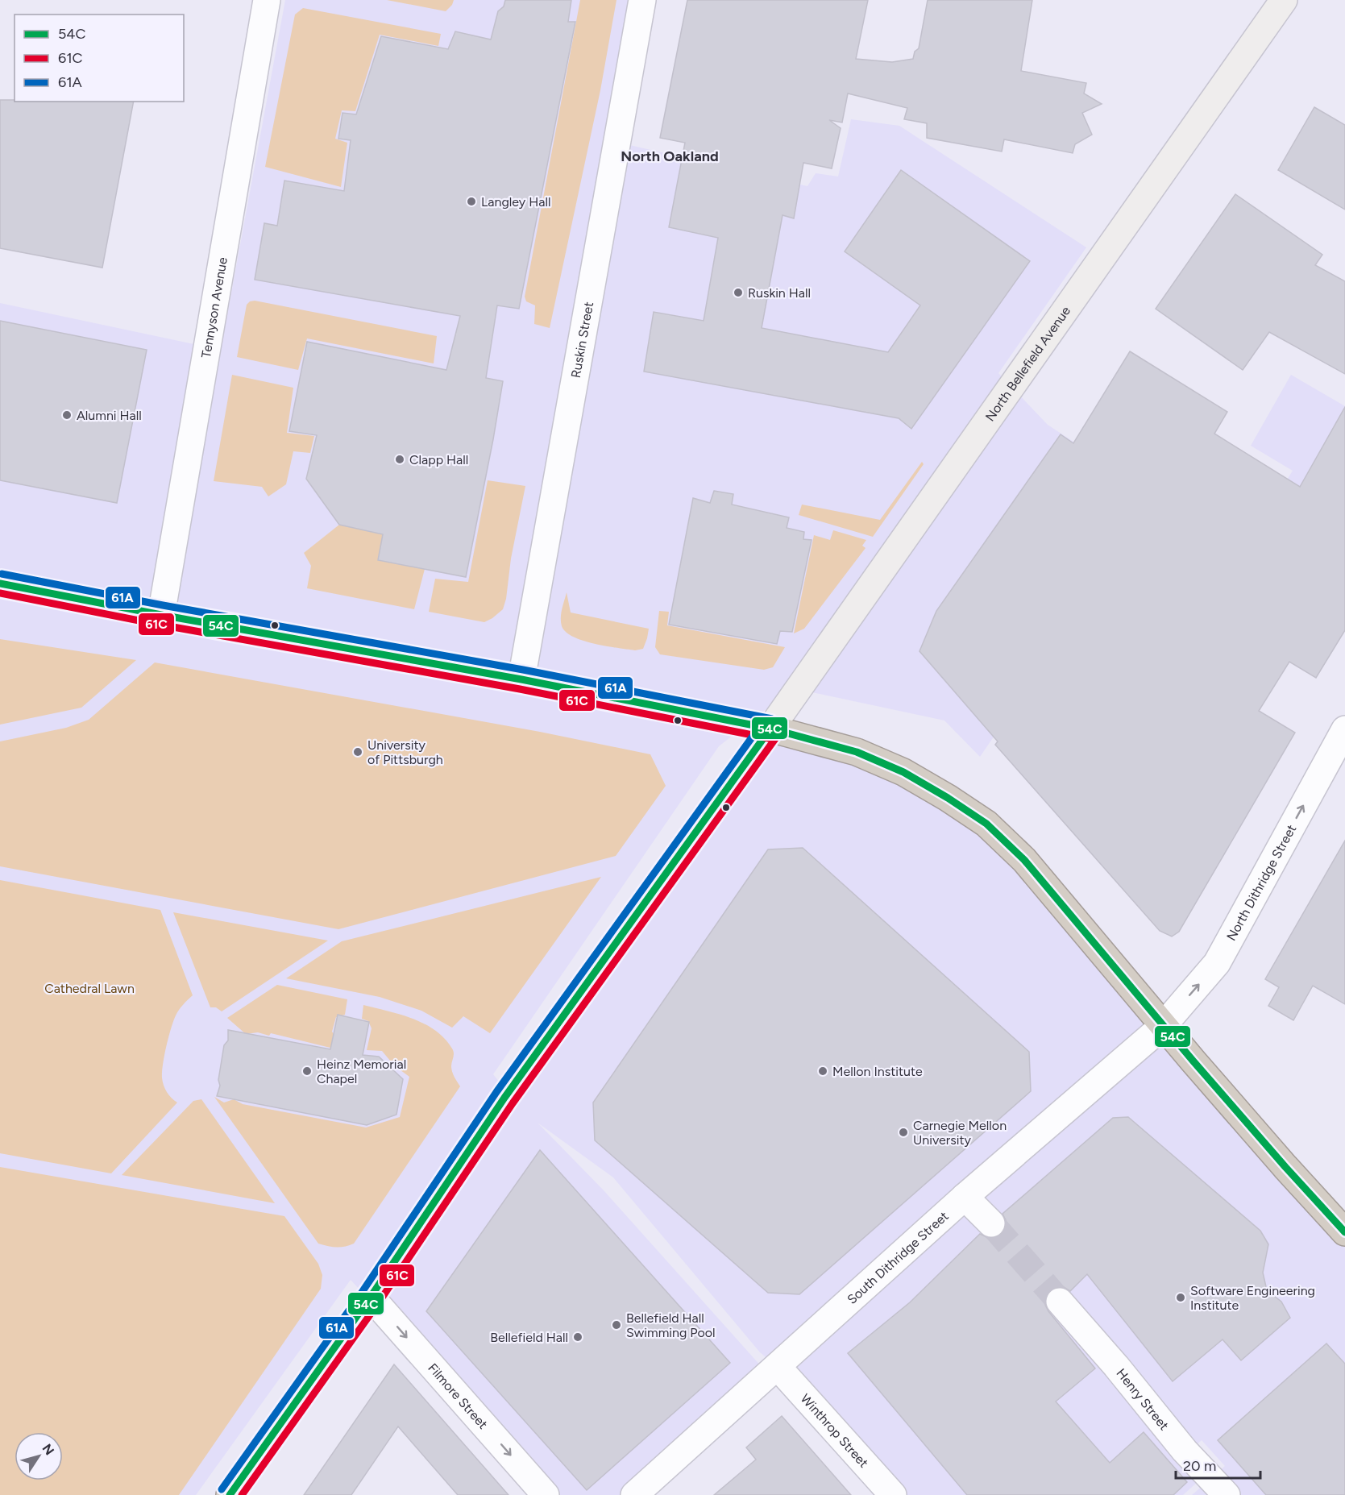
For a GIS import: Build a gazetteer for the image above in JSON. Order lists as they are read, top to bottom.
{
  "streets": {
    "street": [
      "Tennyson Avenue",
      "Ruskin Street",
      "North Bellefield Avenue",
      "North Dithridge Street",
      "South Dithridge Street",
      "Filmore Street",
      "Henry Street",
      "Winthrop Street"
    ]
  },
  "crossings": [
    ["North Dithridge Street", "South Dithridge Street"],
    ["South Dithridge Street", "Winthrop Street"]
  ],
  "one_way": ["North Dithridge Street", "Filmore Street"],
  "districts": ["North Oakland"],
  "parks": ["Cathedral Lawn"],
  "places": [
    "Langley Hall",
    "Ruskin Hall",
    "Alumni Hall",
    "Clapp Hall",
    "University of Pittsburgh",
    "Heinz Memorial Chapel",
    "Mellon Institute",
    "Carnegie Mellon University",
    "Software Engineering Institute",
    "Bellefield Hall Swimming Pool",
    "Bellefield Hall"
  ],
  "lines": ["transit line 61A", "transit line 54C", "transit line 61C"],
  "legend": ["54C", "61C", "61A"],
  "scale_bar": "20 m",
  "north": "top right"
}
